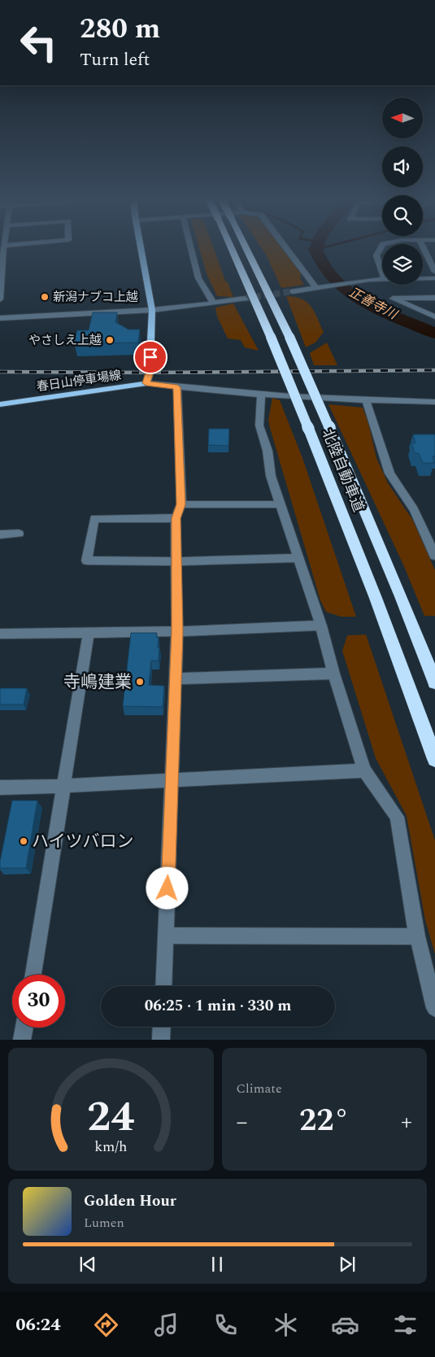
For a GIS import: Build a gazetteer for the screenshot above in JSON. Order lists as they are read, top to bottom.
{
  "streets": {
    "highway": ["北陸自動車道"],
    "main road": ["春日山停車場線"]
  },
  "water": ["正善寺川"],
  "places": [
    "新潟ナブコ上越",
    "やさしえ上越",
    "寺嶋建業",
    "ハイツバロン"
  ],
  "north": "left",
  "page": {
    "turn": ["280 m", "Turn left"],
    "limit": "30",
    "trip": "06:25 · 1 min · 330 m",
    "tile": "Climate",
    "heat": ["−", "22°", "+"],
    "song": ["Golden Hour", "Lumen"],
    "tabs": "06:24",
    "gauge": ["24", "km/h"]
  }
}
